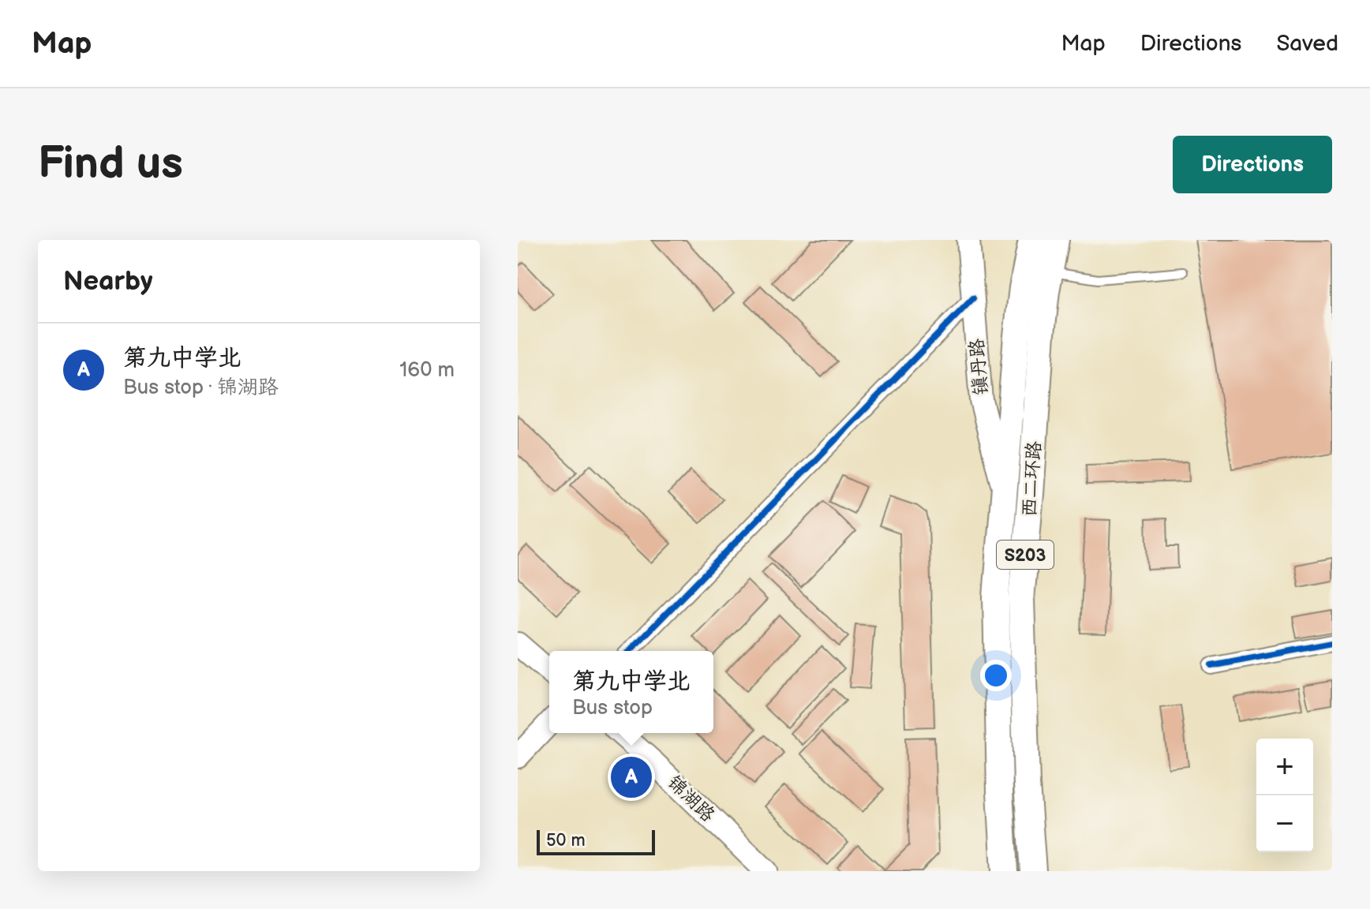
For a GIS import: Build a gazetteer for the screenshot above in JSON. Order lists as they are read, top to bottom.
{
  "streets": {
    "main road": ["西二环路", "S203"],
    "street": ["镇丹路", "锦湖路"]
  },
  "crossings": [
    ["镇丹路", "西二环路"]
  ],
  "scale_bar": "50 m",
  "page": {
    "header": "Map",
    "nav": ["Map", "Directions", "Saved"],
    "buttons": "Directions",
    "title": "Find us",
    "heading": "Nearby",
    "list": [
      {
        "mark": "A",
        "name": "第九中学北",
        "note": "Bus stop · 锦湖路",
        "value": "160 m"
      }
    ],
    "popup": ["第九中学北", "Bus stop"],
    "map_buttons": ["+", "−"],
    "pins": "A",
    "scale": "50 m"
  }
}
